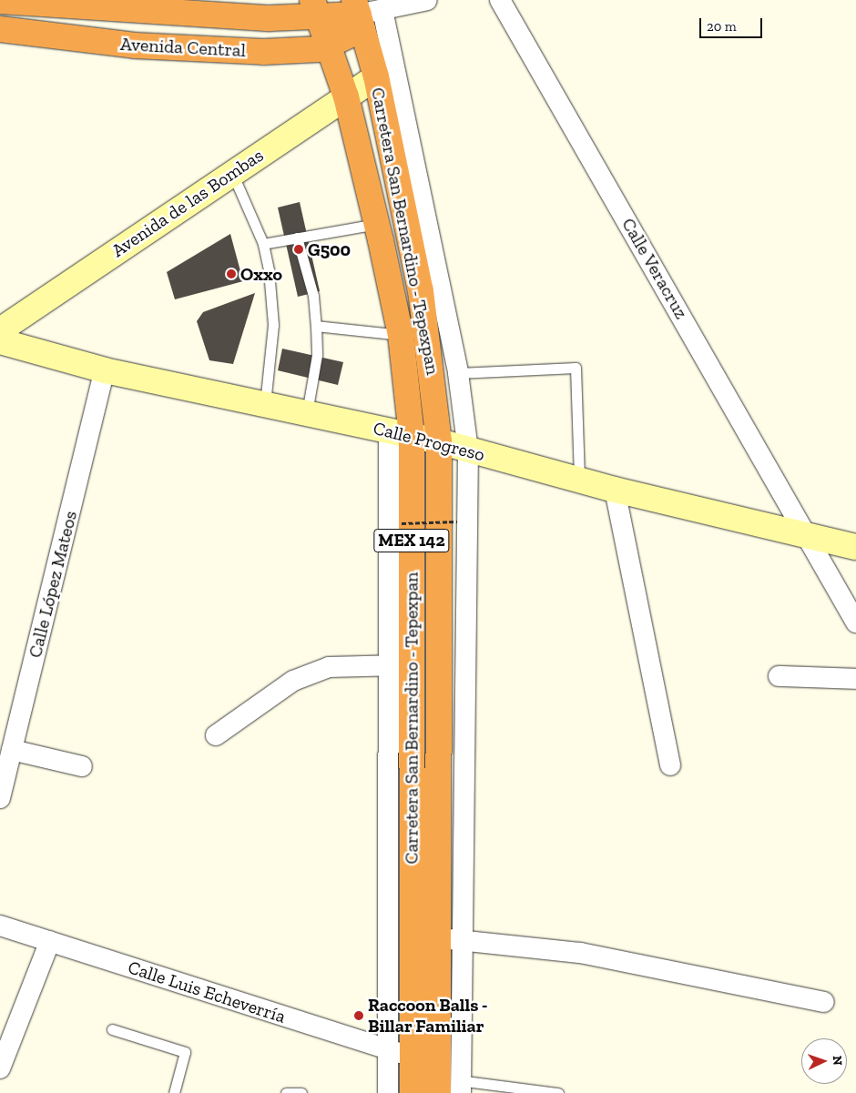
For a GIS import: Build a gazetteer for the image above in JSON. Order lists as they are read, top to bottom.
{
  "streets": {
    "highway": ["Avenida Central", "Carretera San Bernardino - Tepexpan", "MEX 142"],
    "street": [
      "Avenida de las Bombas",
      "Calle Veracruz",
      "Calle Progreso",
      "Calle López Mateos",
      "Calle Luis Echeverría"
    ]
  },
  "crossings": [
    ["Avenida Central", "Carretera San Bernardino - Tepexpan"],
    ["Avenida de las Bombas", "Carretera San Bernardino - Tepexpan"],
    ["Carretera San Bernardino - Tepexpan", "Calle Progreso"],
    ["Carretera San Bernardino - Tepexpan", "Calle Luis Echeverría"],
    ["Calle Veracruz", "Calle Progreso"],
    ["Calle Progreso", "Calle López Mateos"]
  ],
  "places": ["G500", "Oxxo", "Raccoon Balls - Billar Familiar"],
  "scale_bar": "20 m",
  "north": "right"
}
